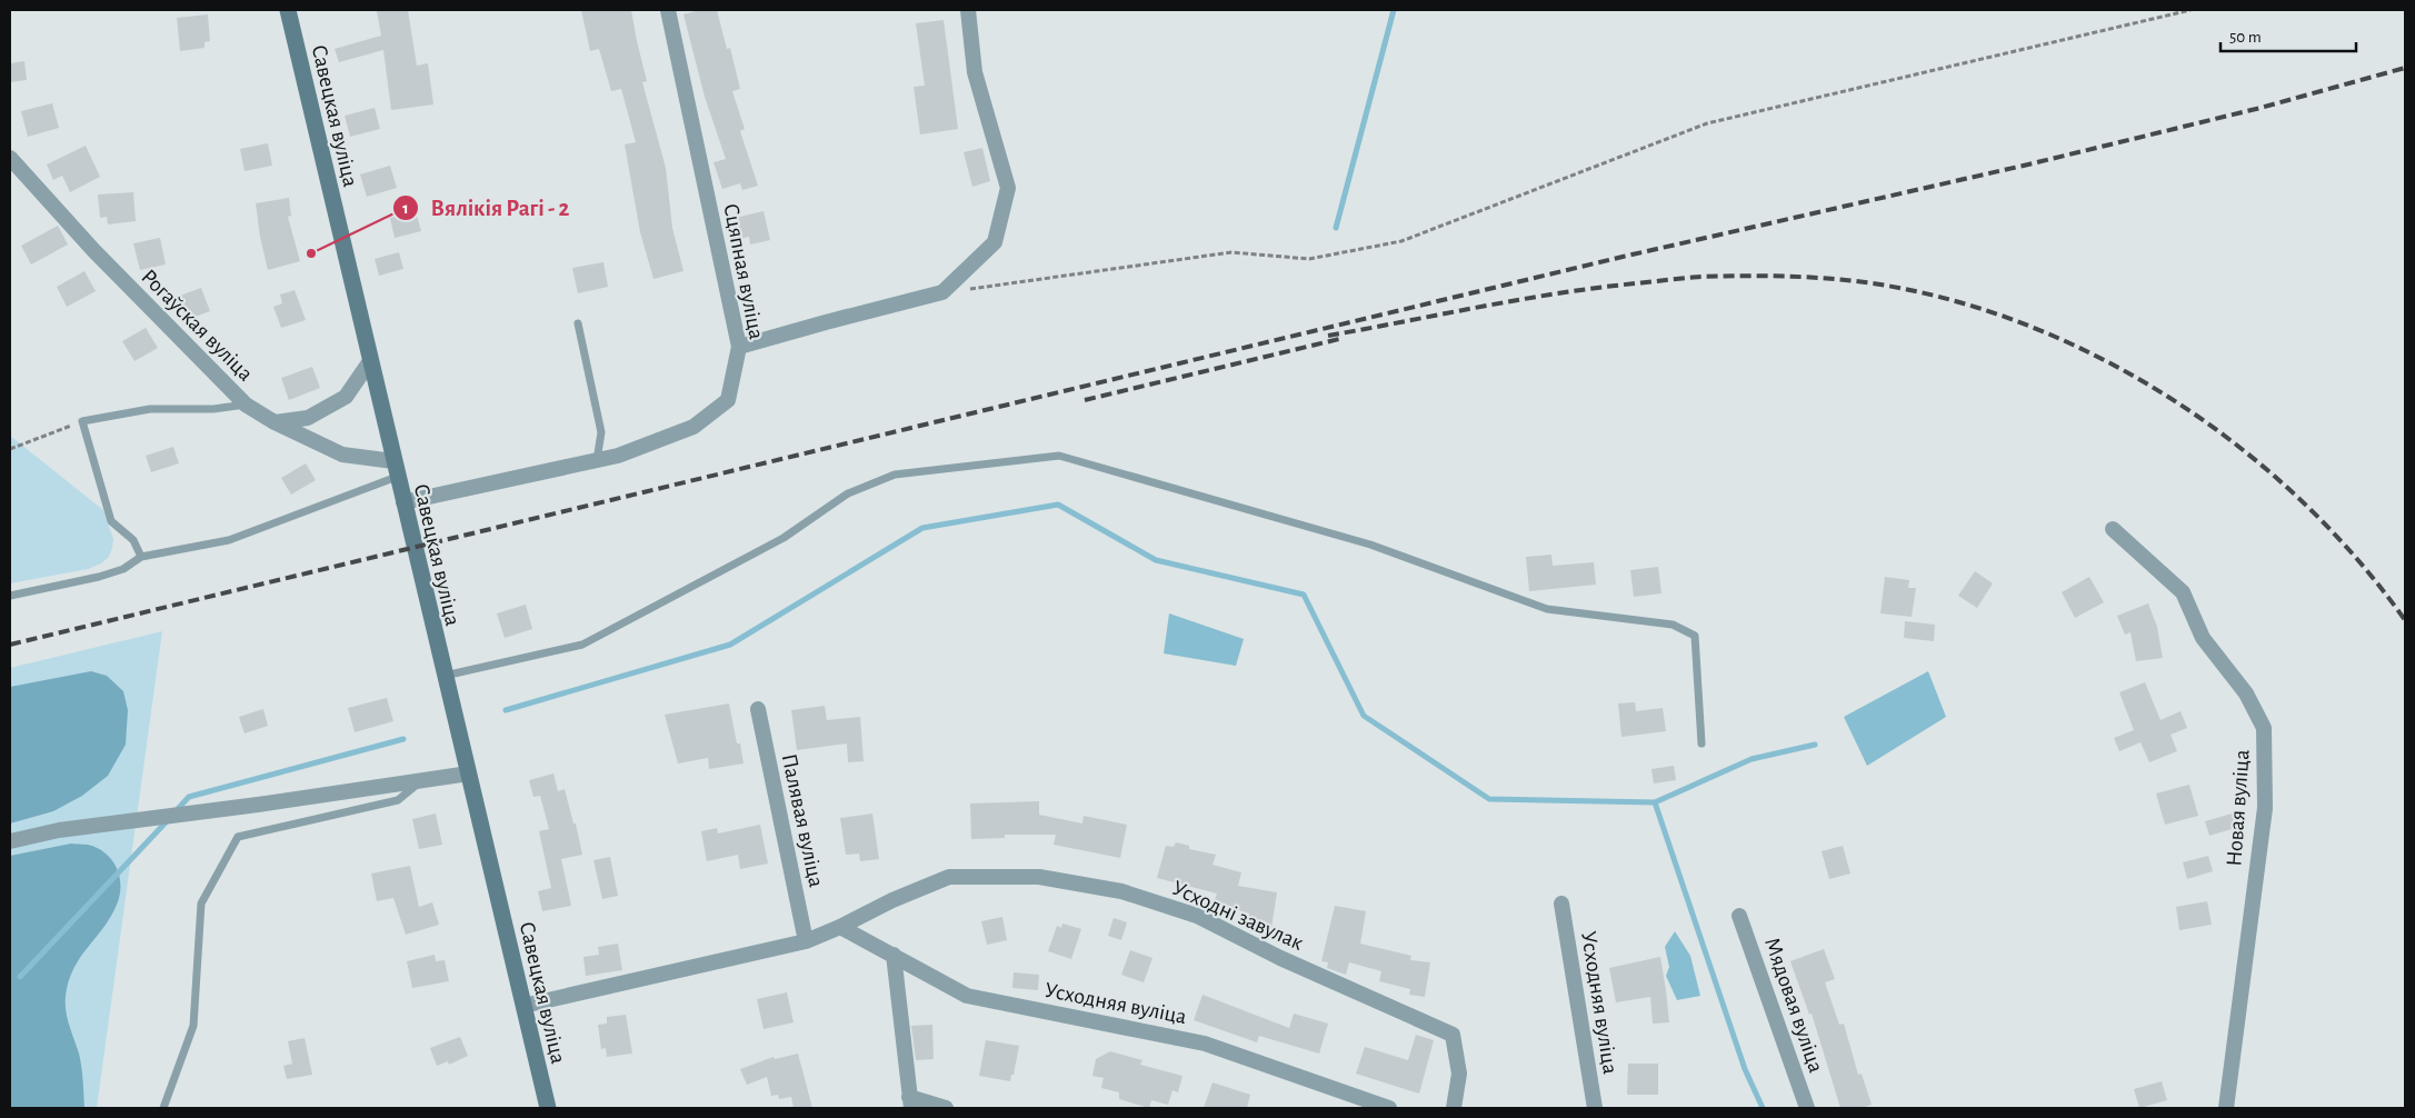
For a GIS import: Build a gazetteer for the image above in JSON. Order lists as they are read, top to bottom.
{
  "streets": {
    "main road": ["Савецкая вуліца"],
    "street": [
      "Сцяпная вуліца",
      "Рогаўская вуліца",
      "Новая вуліца",
      "Палявая вуліца",
      "Усходні завулак",
      "Усходняя вуліца",
      "Мядовая вуліца"
    ]
  },
  "crossings": [
    ["Савецкая вуліца", "Сцяпная вуліца"],
    ["Савецкая вуліца", "Рогаўская вуліца"],
    ["Савецкая вуліца", "Усходні завулак"],
    ["Палявая вуліца", "Усходні завулак"],
    ["Усходні завулак", "Усходняя вуліца"]
  ],
  "places": ["Вялікія Рагі - 2"],
  "scale_bar": "50 m"
}
